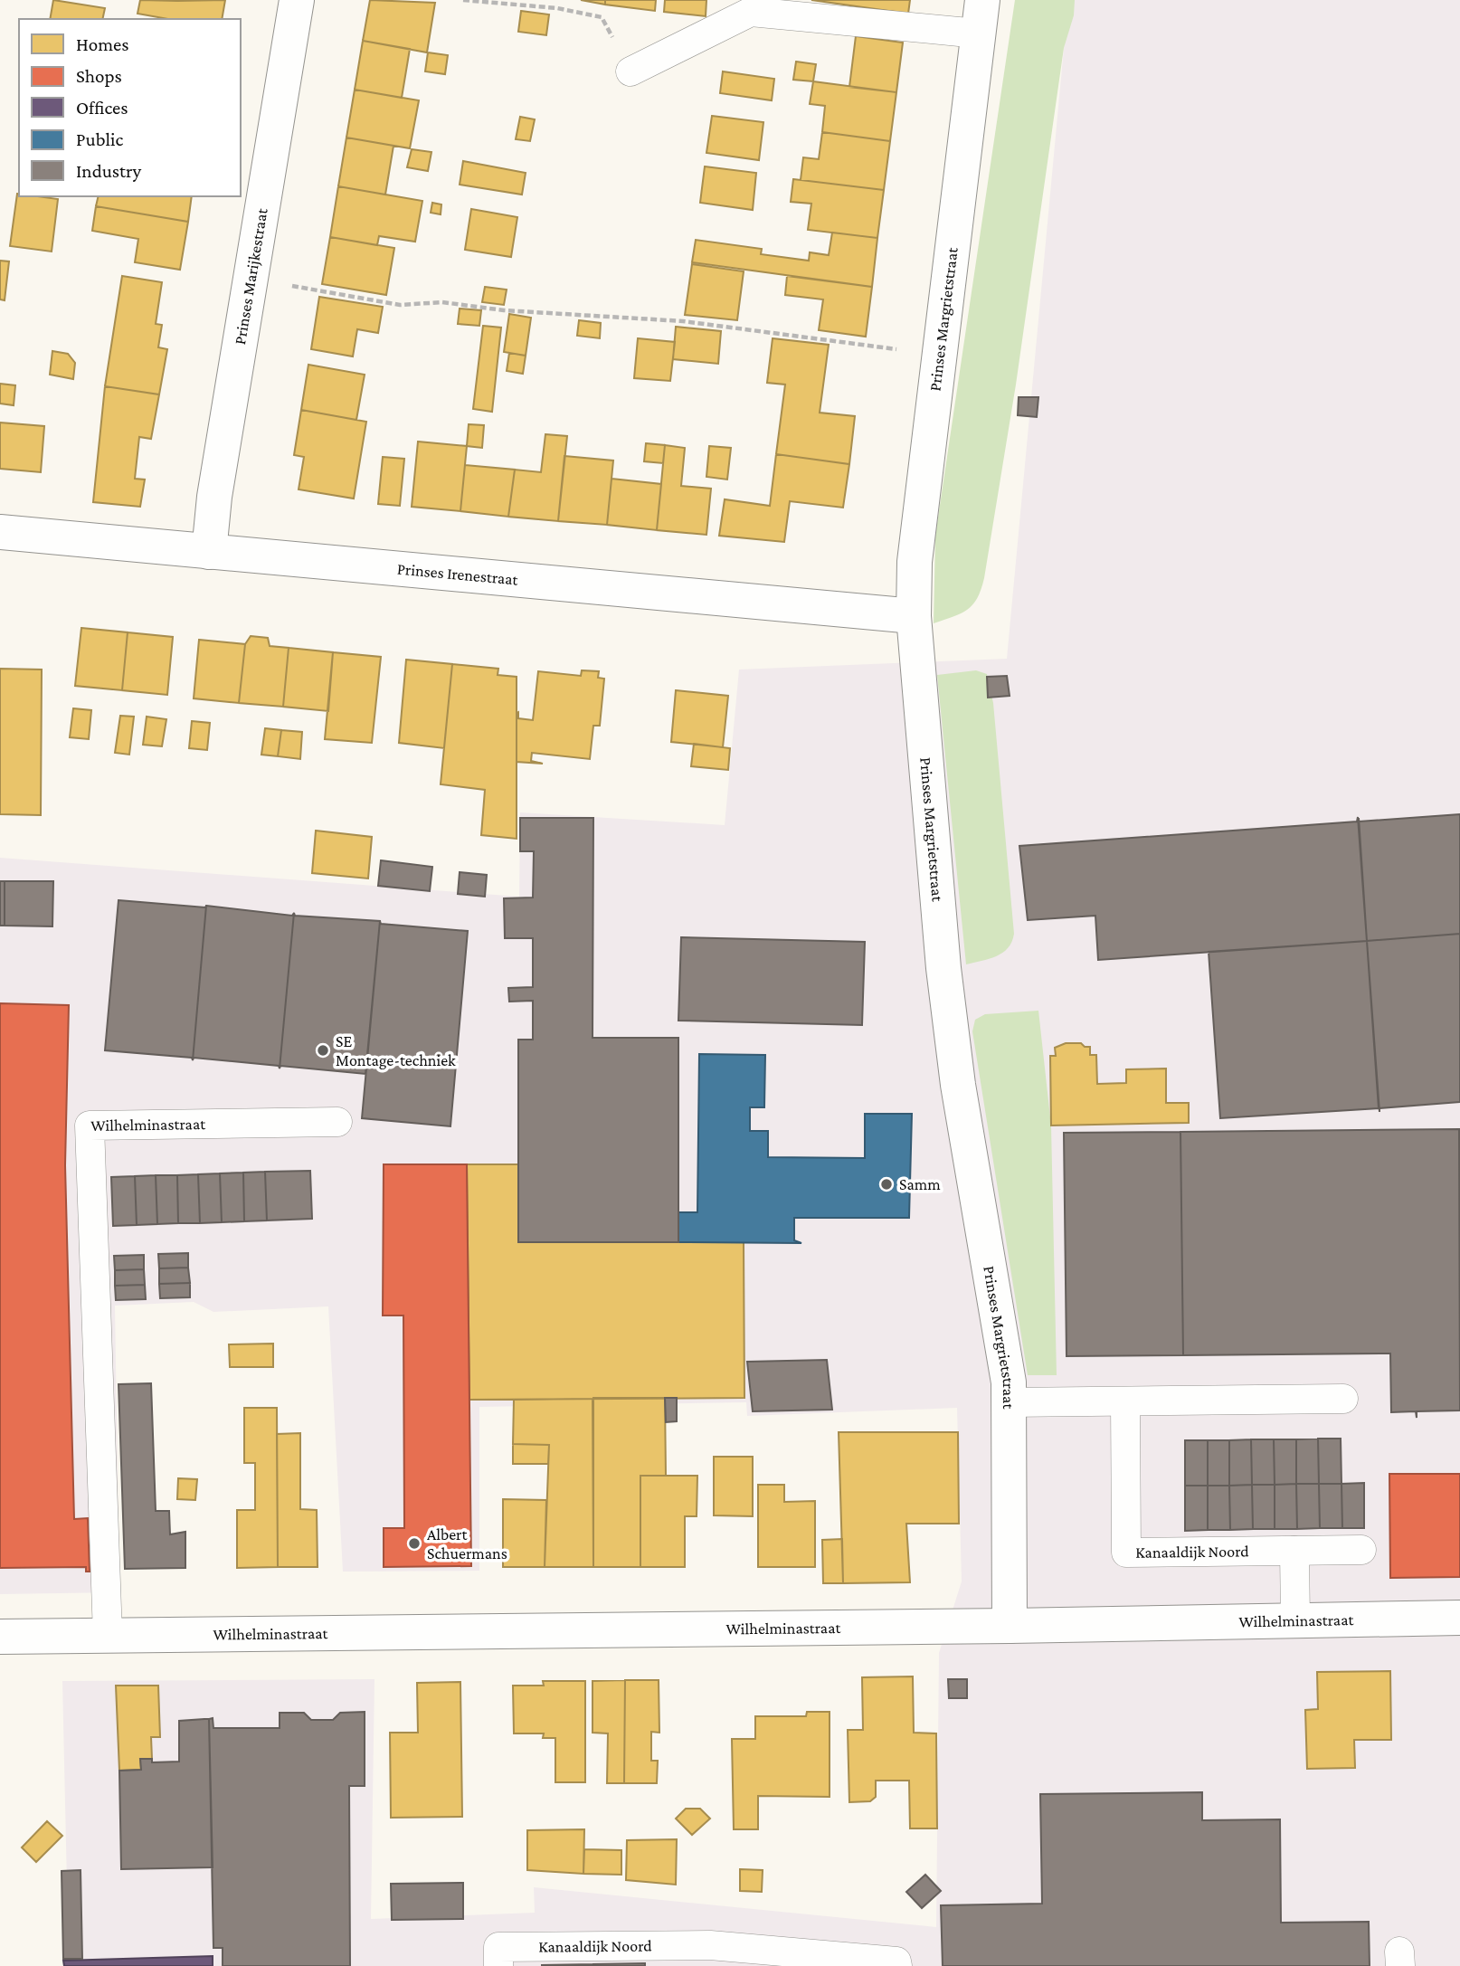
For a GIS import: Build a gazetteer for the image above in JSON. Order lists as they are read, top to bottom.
{
  "streets": {
    "street": [
      "Prinses Marijkestraat",
      "Prinses Margrietstraat",
      "Prinses Irenestraat",
      "Wilhelminastraat"
    ],
    "lane": ["Kanaaldijk Noord"]
  },
  "crossings": [
    ["Prinses Marijkestraat", "Prinses Irenestraat"],
    ["Prinses Margrietstraat", "Prinses Irenestraat"],
    ["Prinses Margrietstraat", "Wilhelminastraat"]
  ],
  "places": ["SE Montage-techniek", "Samm", "Albert Schuermans"],
  "legend": [
    "Homes",
    "Shops",
    "Offices",
    "Public",
    "Industry"
  ]
}
